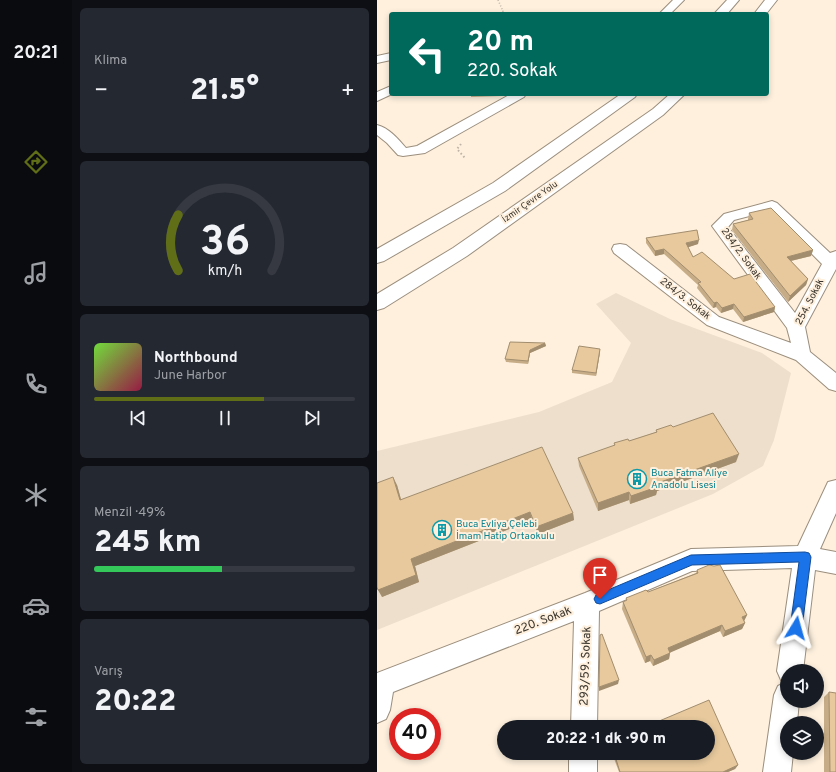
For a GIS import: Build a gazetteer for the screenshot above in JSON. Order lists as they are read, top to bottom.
{
  "streets": {
    "highway": ["İzmir Çevre Yolu"],
    "street": [
      "284/2. Sokak",
      "284/3. Sokak",
      "254. Sokak",
      "220. Sokak",
      "293/59. Sokak"
    ]
  },
  "crossings": [
    ["284/2. Sokak", "254. Sokak"],
    ["284/3. Sokak", "254. Sokak"],
    ["220. Sokak", "293/59. Sokak"]
  ],
  "places": {
    "building": ["Buca Fatma Aliye Anadolu Lisesi", "Buca Evliya Çelebi İmam Hatip Ortaokulu"]
  },
  "page": {
    "tabs": "20:21",
    "tile": [
      "Klima",
      ["Menzil · 49%", "245 km"],
      ["Varış", "20:22"]
    ],
    "turn": ["20 m", "220. Sokak"],
    "heat": ["−", "21.5°", "+"],
    "song": ["Northbound", "June Harbor"],
    "limit": "40",
    "trip": "20:22 · 1 dk · 90 m",
    "gauge": ["36", "km/h"]
  }
}
